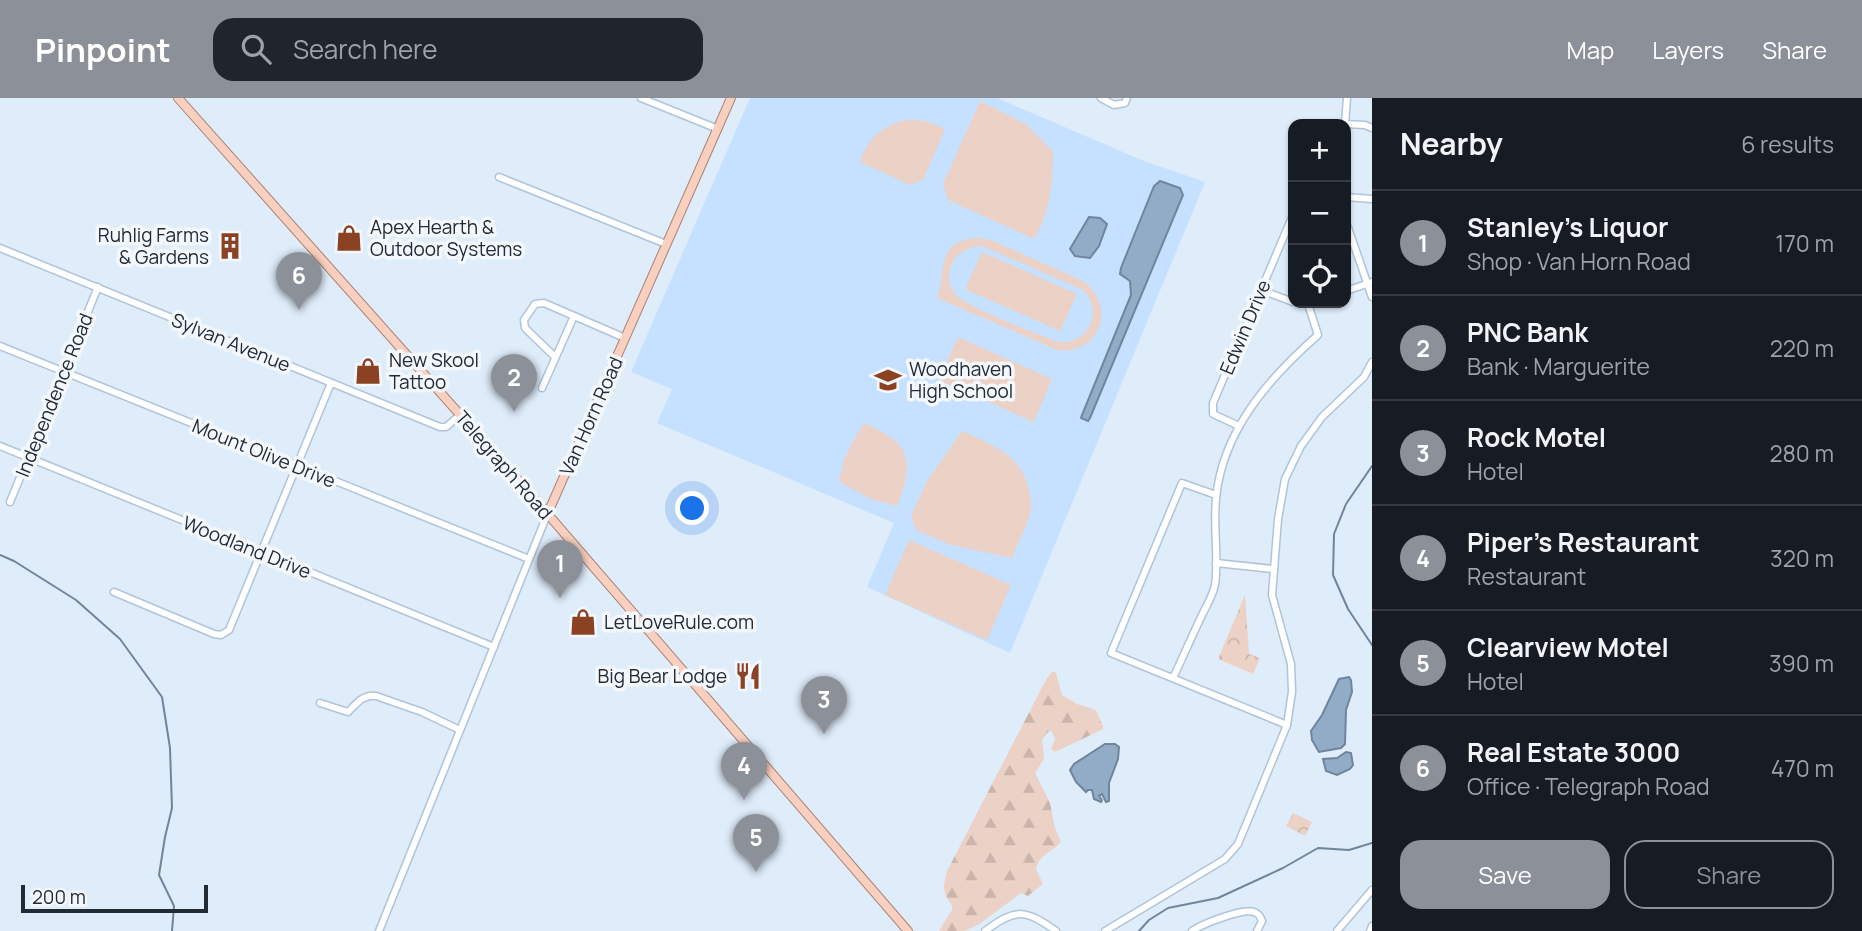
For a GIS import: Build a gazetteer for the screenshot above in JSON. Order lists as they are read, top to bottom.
{
  "streets": {
    "main road": ["Van Horn Road", "Telegraph Road"],
    "street": [
      "Edwin Drive",
      "Sylvan Avenue",
      "Independence Road",
      "Mount Olive Drive",
      "Woodland Drive"
    ]
  },
  "crossings": [
    ["Sylvan Avenue", "Independence Road"],
    ["Sylvan Avenue", "Telegraph Road"],
    ["Independence Road", "Mount Olive Drive"],
    ["Independence Road", "Woodland Drive"],
    ["Van Horn Road", "Mount Olive Drive"],
    ["Van Horn Road", "Telegraph Road"],
    ["Van Horn Road", "Woodland Drive"]
  ],
  "places": {
    "shop": ["Apex Hearth & Outdoor Systems", "New Skool Tattoo", "LetLoveRule.com"],
    "building": ["Ruhlig Farms & Gardens"],
    "school or university": ["Woodhaven High School"],
    "restaurant": ["Big Bear Lodge"]
  },
  "scale_bar": "200 m",
  "page": {
    "header": "Pinpoint",
    "search": "Search here",
    "nav": ["Map", "Layers", "Share"],
    "heading": ["Nearby", "6 results"],
    "map_buttons": ["+", "−"],
    "list": [
      {
        "mark": "1",
        "name": "Stanley's Liquor",
        "note": "Shop · Van Horn Road",
        "value": "170 m"
      },
      {
        "mark": "2",
        "name": "PNC Bank",
        "note": "Bank · Marguerite",
        "value": "220 m"
      },
      {
        "mark": "3",
        "name": "Rock Motel",
        "note": "Hotel",
        "value": "280 m"
      },
      {
        "mark": "4",
        "name": "Piper's Restaurant",
        "note": "Restaurant",
        "value": "320 m"
      },
      {
        "mark": "5",
        "name": "Clearview Motel",
        "note": "Hotel",
        "value": "390 m"
      },
      {
        "mark": "6",
        "name": "Real Estate 3000",
        "note": "Office · Telegraph Road",
        "value": "470 m"
      }
    ],
    "pins": [
      "6",
      "2",
      "1",
      "3",
      "4",
      "5"
    ],
    "buttons": ["Save", "Share"],
    "scale": "200 m"
  }
}
